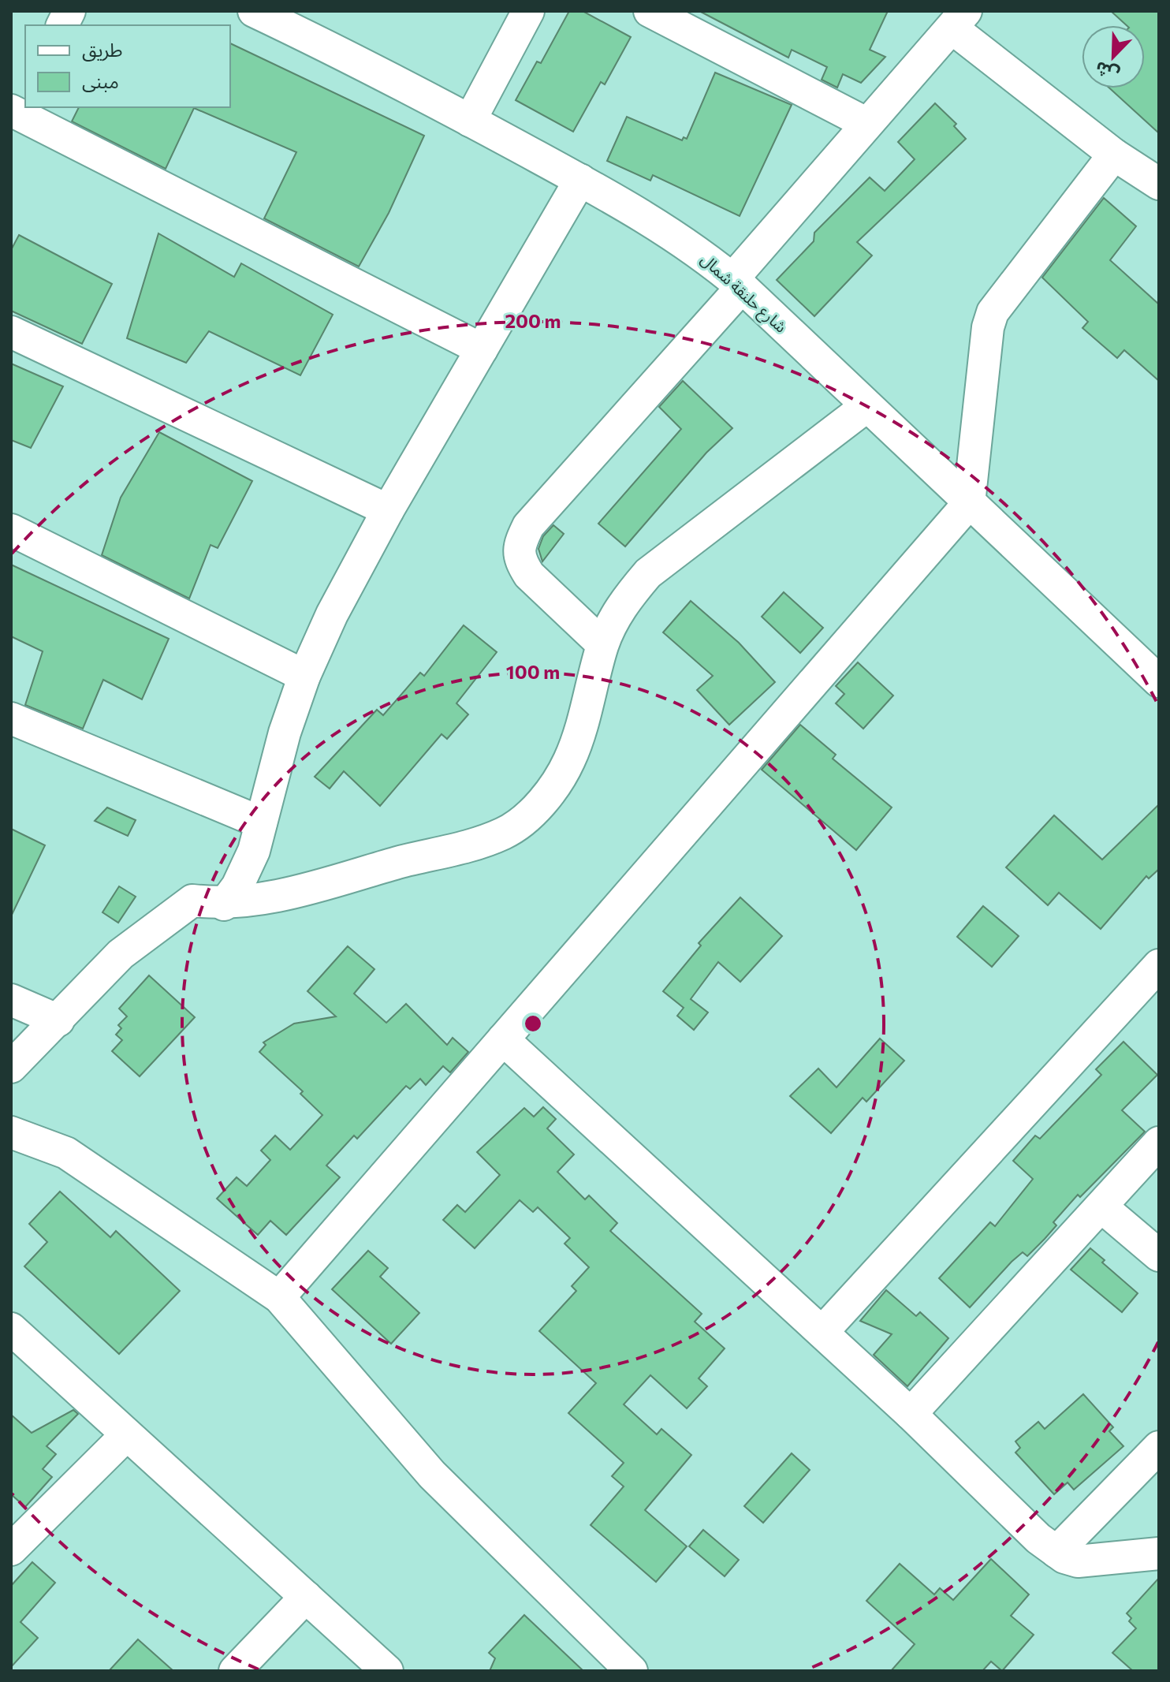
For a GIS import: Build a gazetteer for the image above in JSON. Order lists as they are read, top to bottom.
{
  "streets": {
    "street": ["شارع حلنقة شمال"]
  },
  "legend": ["طريق", "مبنى"],
  "north": "bottom left",
  "rings": ["200 m", "100 m"]
}
